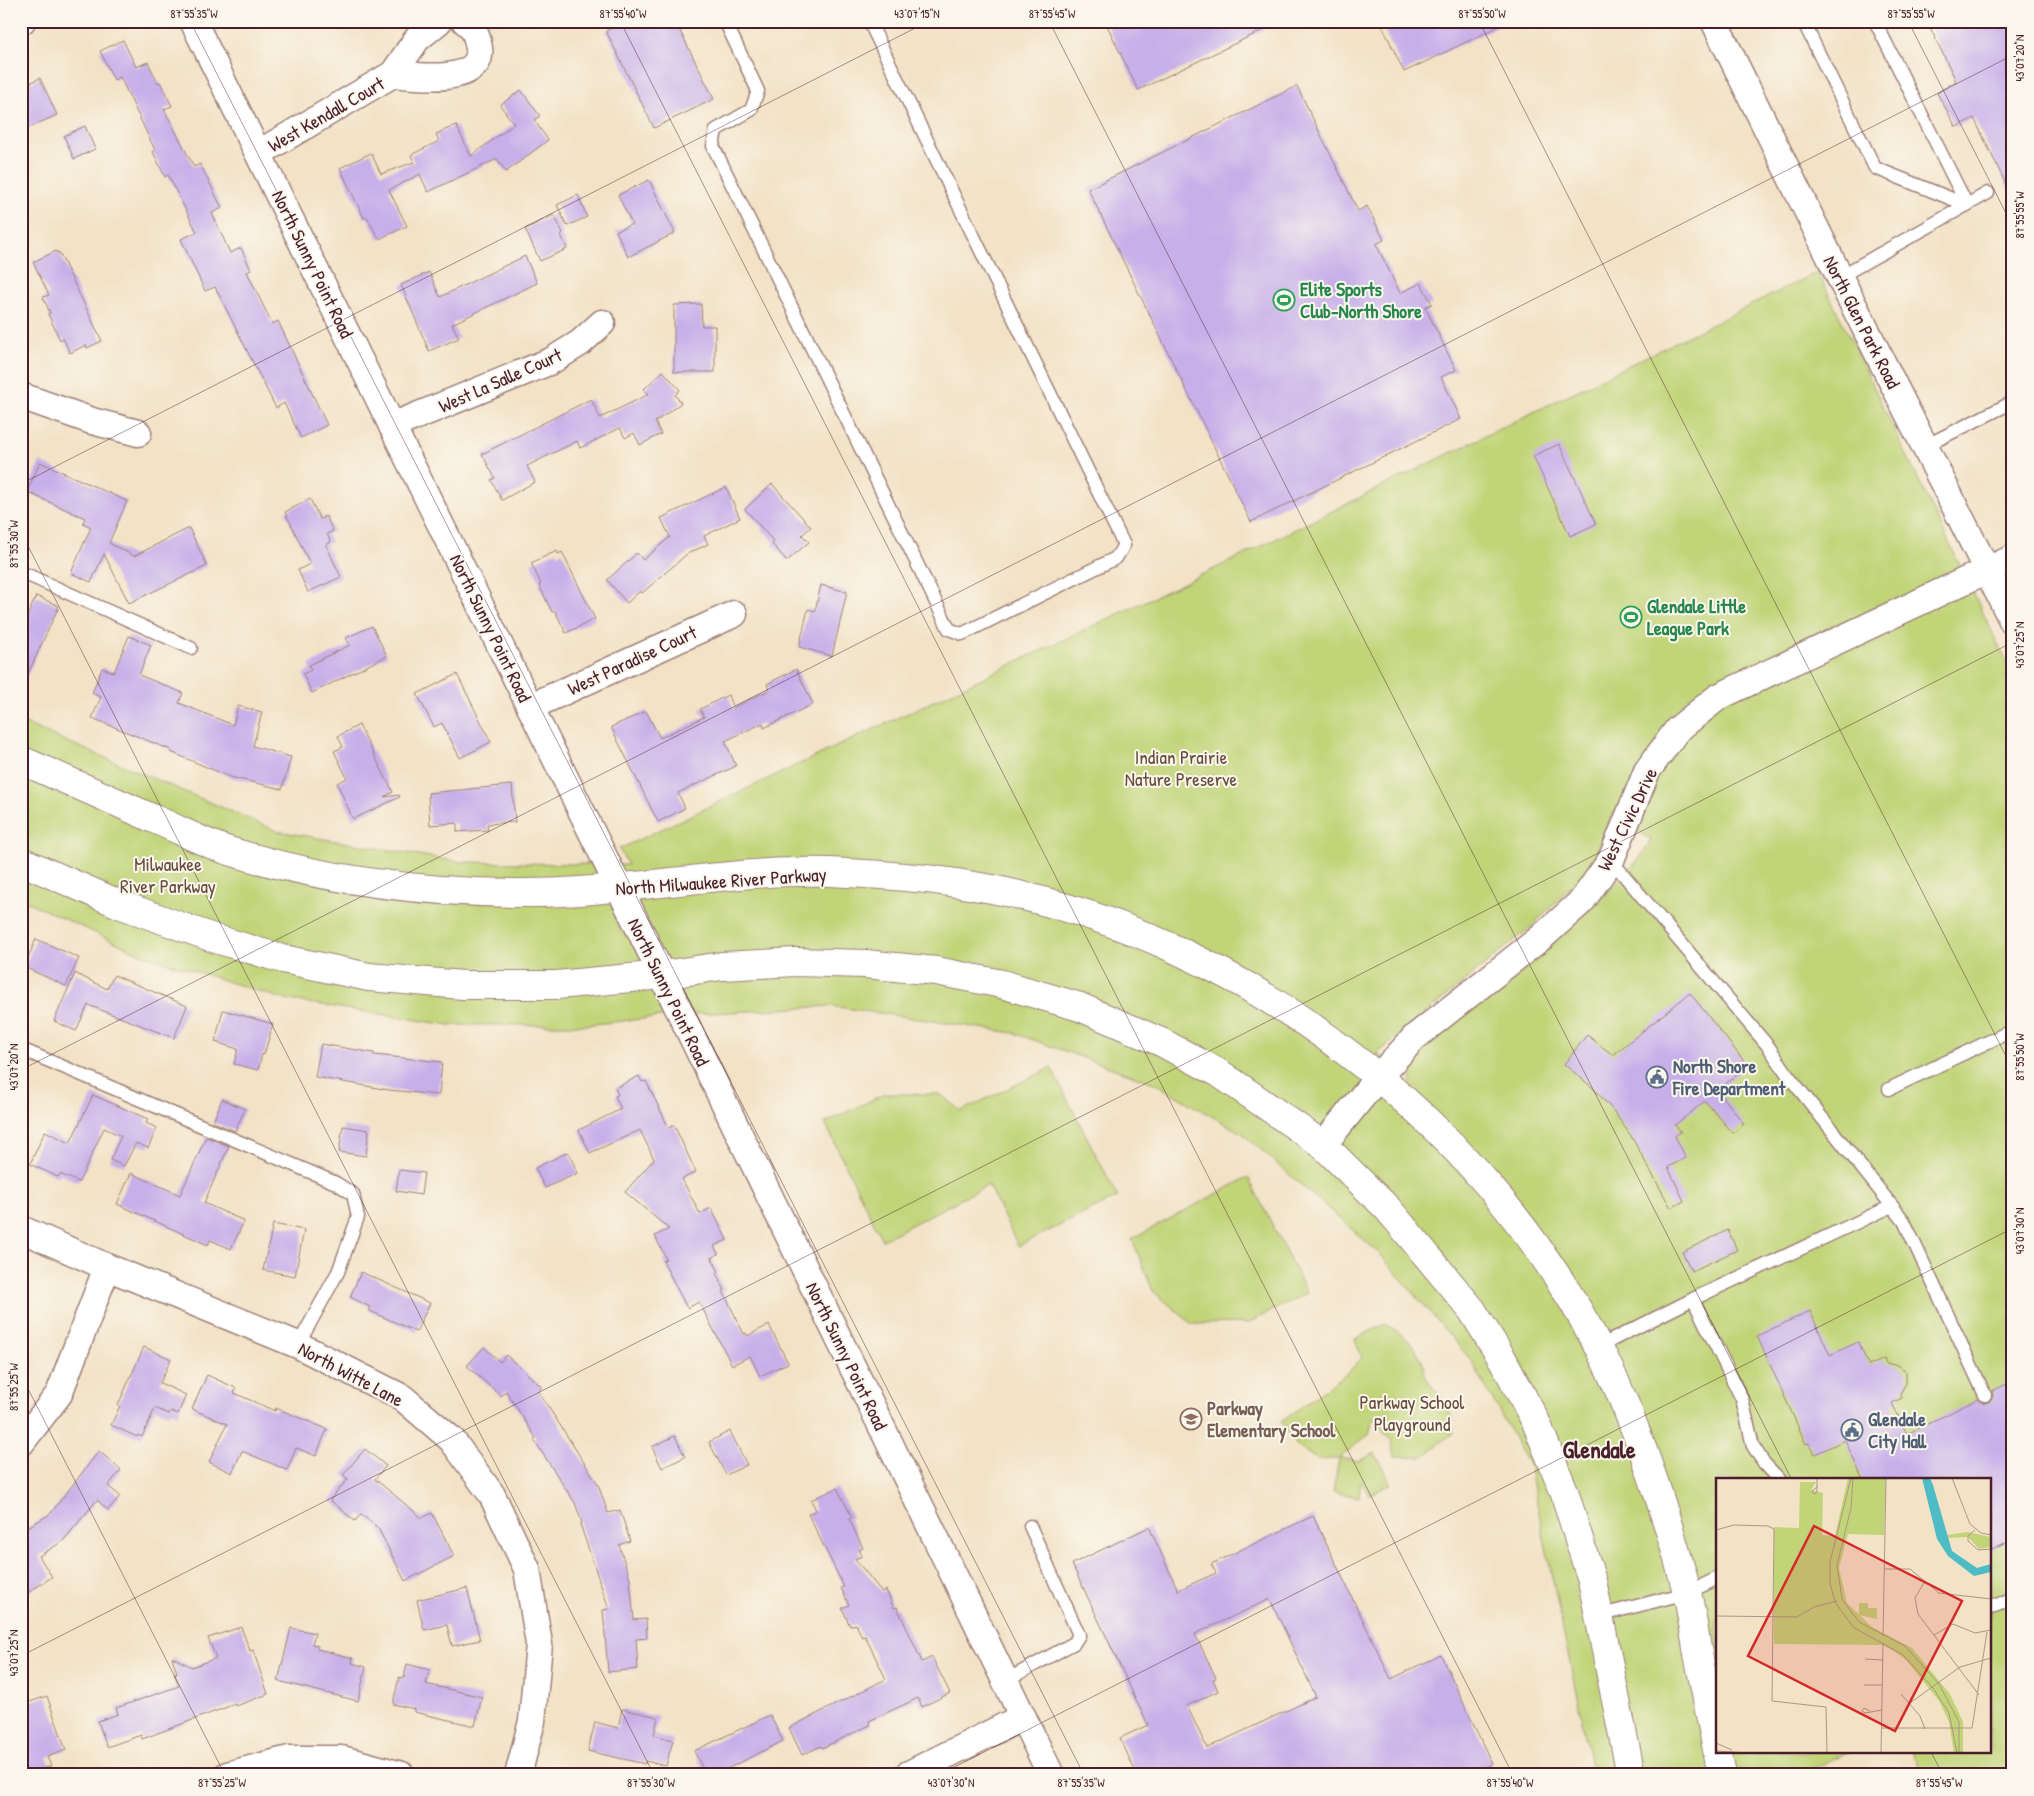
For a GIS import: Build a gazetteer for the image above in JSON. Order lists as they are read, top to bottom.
{
  "streets": {
    "street": [
      "West Kendall Court",
      "North Sunny Point Road",
      "North Glen Park Road",
      "West La Salle Court",
      "West Paradise Court",
      "West Civic Drive",
      "North Milwaukee River Parkway",
      "North Witte Lane"
    ]
  },
  "crossings": [
    ["West Kendall Court", "North Sunny Point Road"],
    ["North Sunny Point Road", "West La Salle Court"],
    ["North Sunny Point Road", "West Paradise Court"],
    ["North Sunny Point Road", "North Milwaukee River Parkway"],
    ["North Glen Park Road", "West Civic Drive"],
    ["West Civic Drive", "North Milwaukee River Parkway"]
  ],
  "districts": ["Glendale"],
  "parks": ["Indian Prairie Nature Preserve", "Milwaukee River Parkway", "Parkway School Playground"],
  "places": {
    "sports": ["Elite Sports Club-North Shore", "Glendale Little League Park"],
    "public building": ["North Shore Fire Department", "Glendale City Hall"],
    "school or university": ["Parkway Elementary School"]
  },
  "coordinates": [
    "87°55'35\"W",
    "87°55'40\"W",
    "43°07'15\"N",
    "87°55'45\"W",
    "87°55'50\"W",
    "87°55'55\"W",
    "43°07'20\"N",
    "87°55'30\"W",
    "43°07'25\"N",
    "43°07'30\"N",
    "87°55'25\"W"
  ]
}
